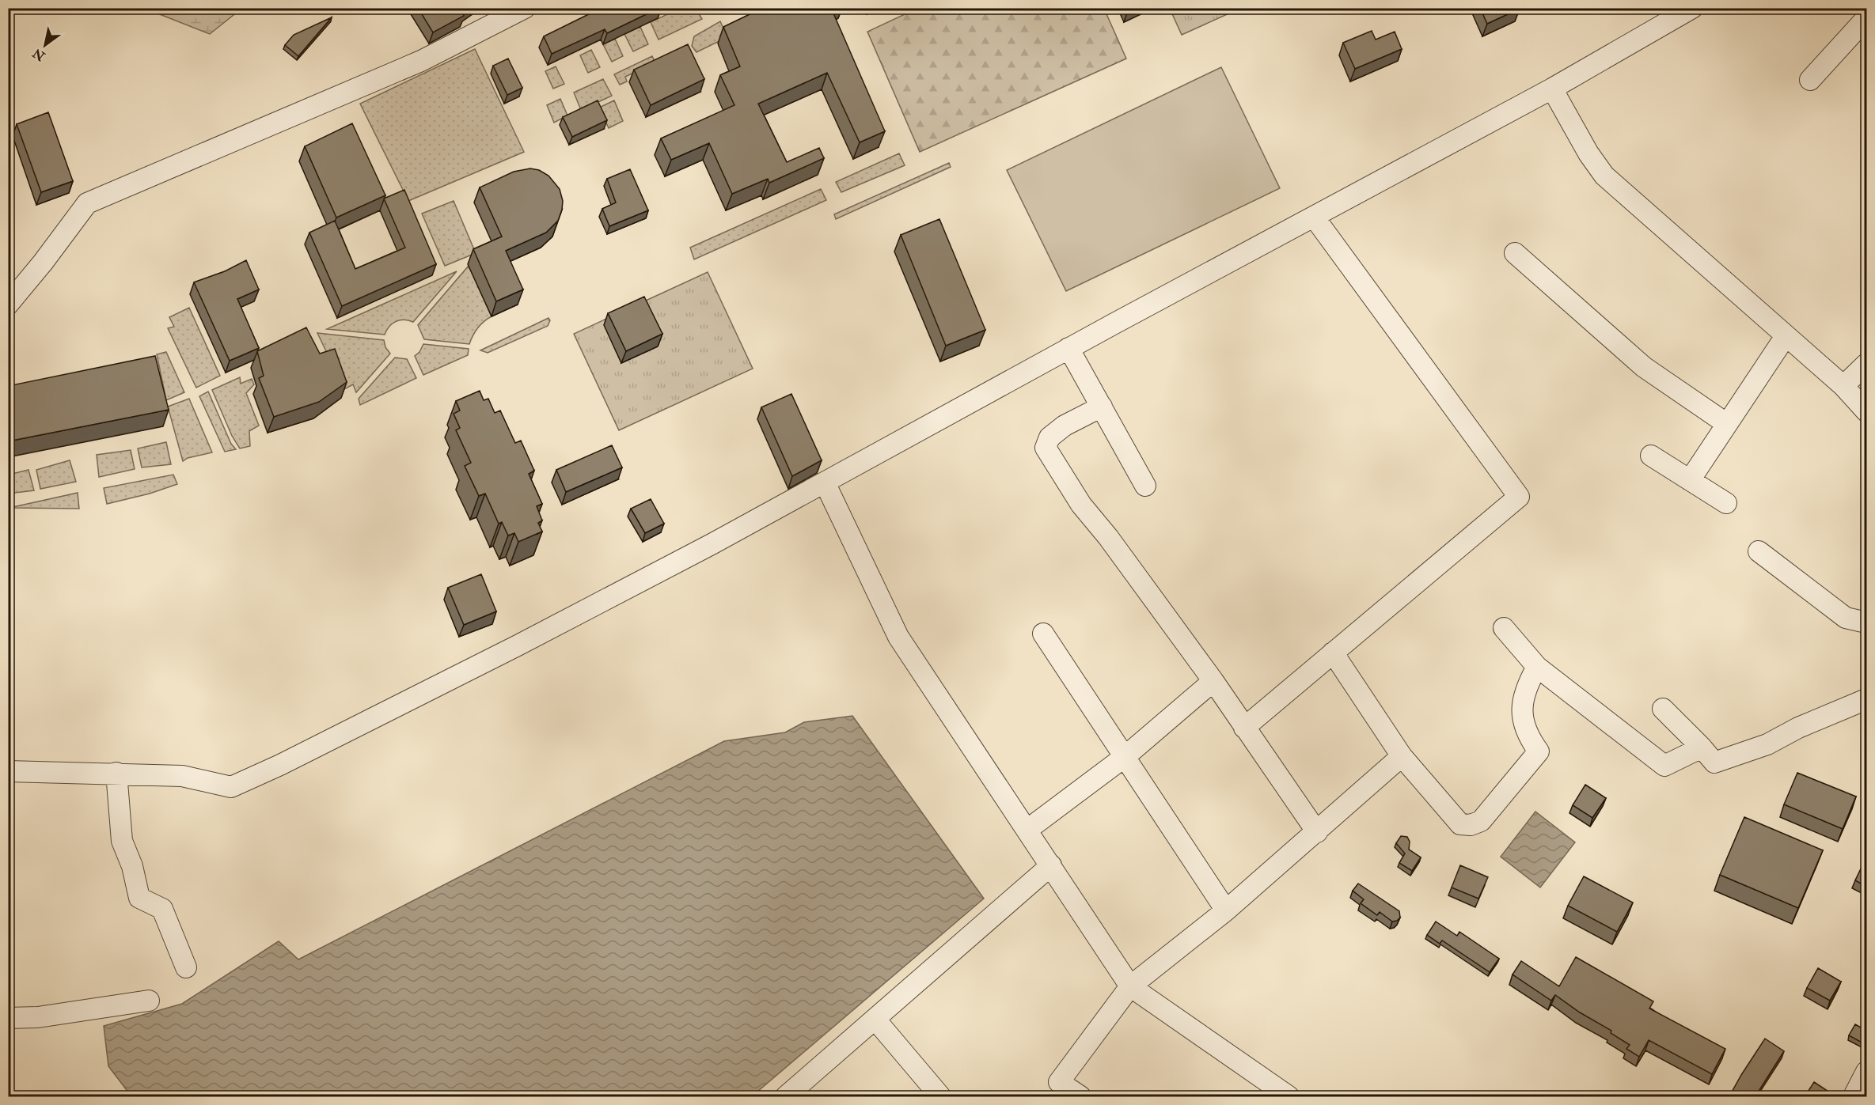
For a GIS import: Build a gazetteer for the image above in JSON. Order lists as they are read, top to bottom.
{
  "north": "bottom left"
}
